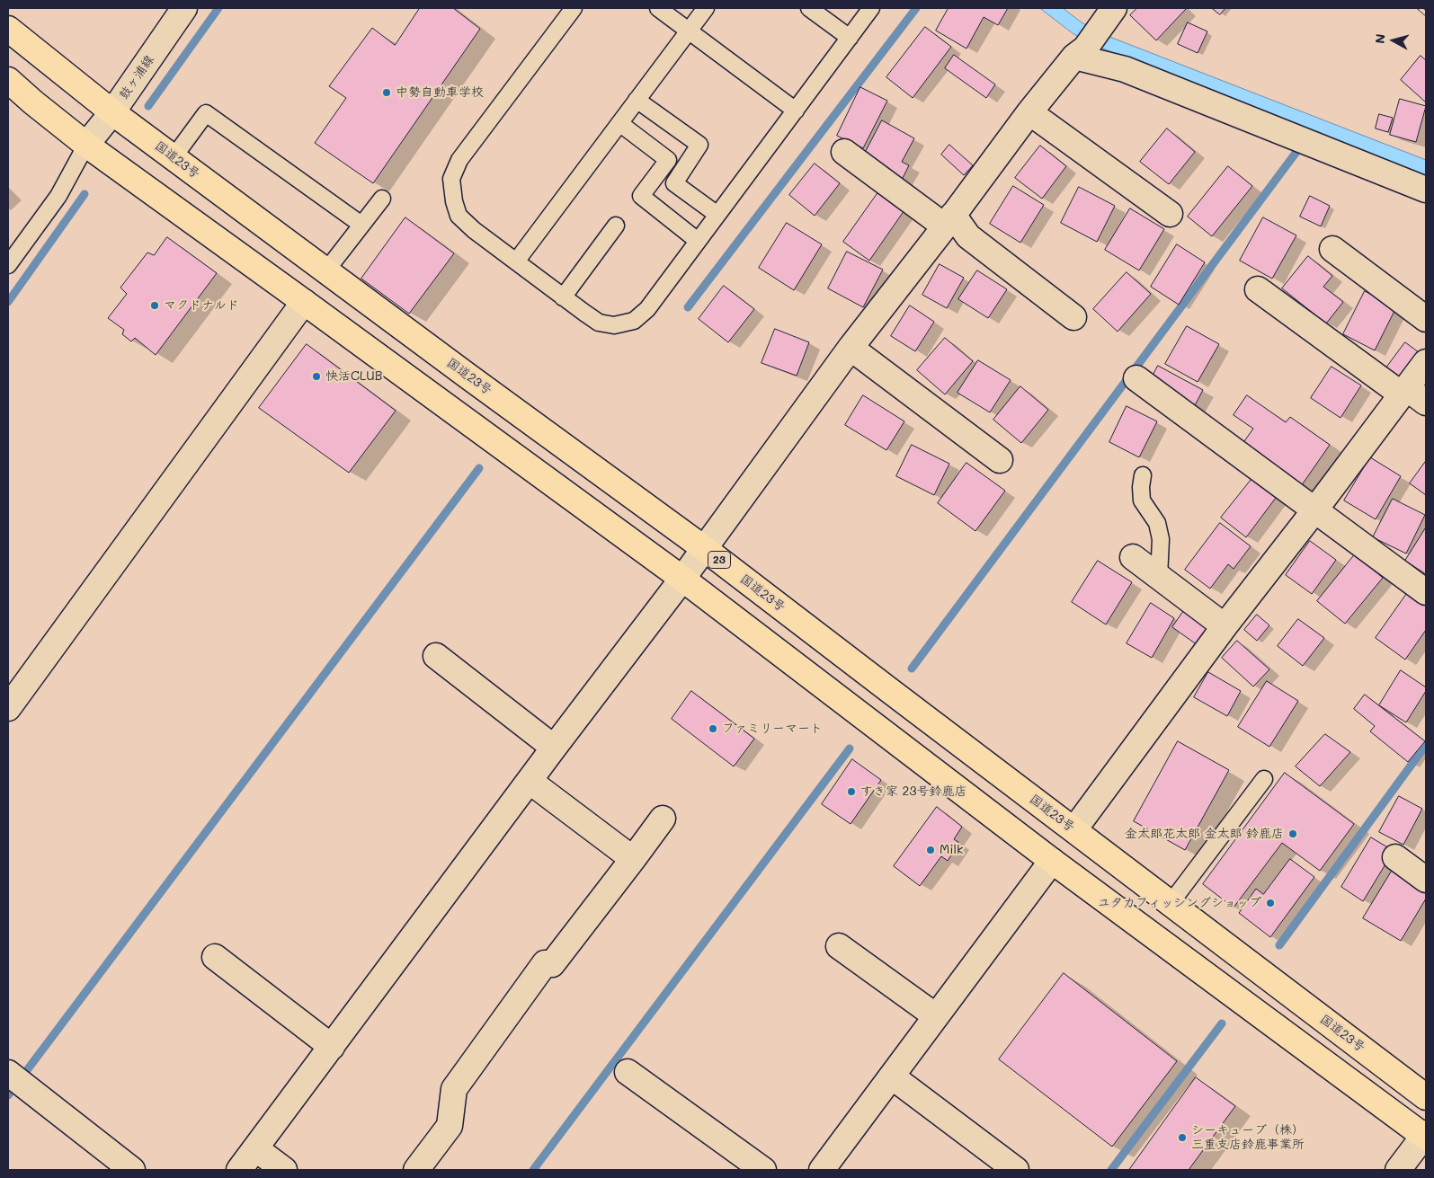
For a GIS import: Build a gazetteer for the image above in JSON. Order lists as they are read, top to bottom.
{
  "streets": {
    "highway": ["国道23号", "23"],
    "street": ["鼓ヶ浦線"]
  },
  "crossings": [
    ["鼓ヶ浦線", "国道23号"]
  ],
  "places": [
    "中勢自動車学校",
    "マクドナルド",
    "快活CLUB",
    "ファミリーマート",
    "すき家 23号鈴鹿店",
    "金太郎花太郎 金太郎 鈴鹿店",
    "Milk",
    "ユタカフィッシングショップ",
    "シーキューブ（株） 三重支店鈴鹿事業所"
  ],
  "north": "left"
}
